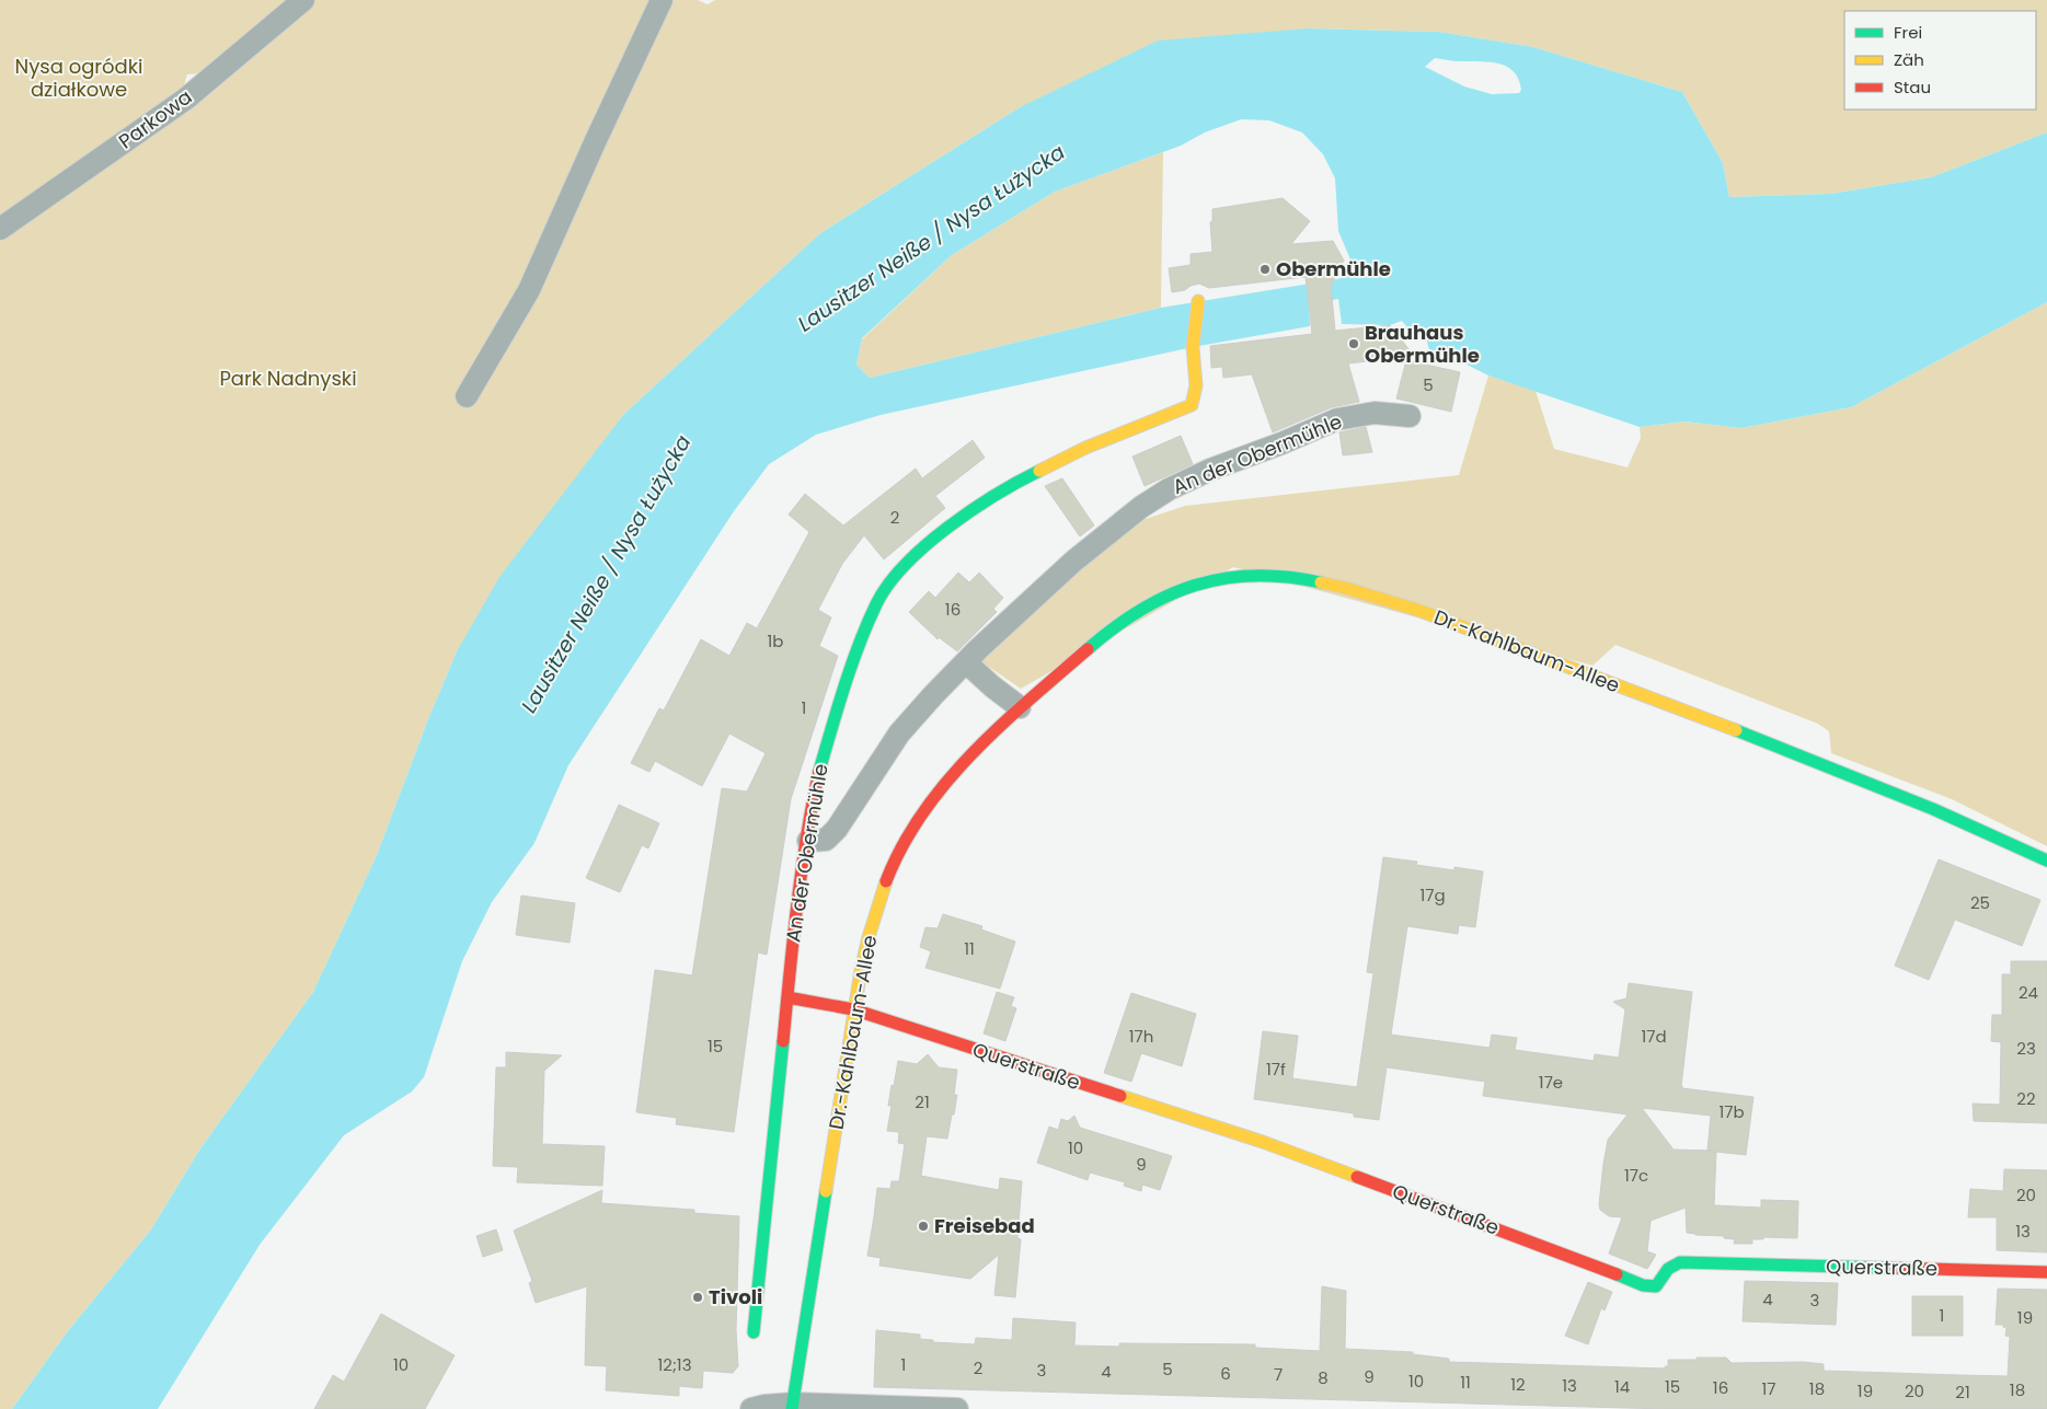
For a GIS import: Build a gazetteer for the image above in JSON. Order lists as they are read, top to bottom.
{
  "streets": {
    "street": [
      "Parkowa",
      "An der Obermühle",
      "Dr.-Kahlbaum-Allee",
      "Querstraße"
    ]
  },
  "crossings": [
    ["Dr.-Kahlbaum-Allee", "Querstraße"]
  ],
  "water": ["Lausitzer Neiße / Nysa Łużycka"],
  "parks": ["Nysa ogródki działkowe", "Park Nadnyski"],
  "places": [
    "Obermühle",
    "Brauhaus Obermühle",
    "Freisebad",
    "Tivoli"
  ],
  "house_numbers": [
    "5",
    "2",
    "16",
    "1b",
    "1",
    "17g",
    "25",
    "11",
    "24",
    "17h",
    "17d",
    "15",
    "23",
    "17f",
    "17e",
    "22",
    "21",
    "17b",
    "10",
    "9",
    "17c",
    "20",
    "13",
    "4",
    "3",
    "1",
    "19",
    "10",
    "12;13",
    "1",
    "2",
    "5",
    "3",
    "4",
    "6",
    "7",
    "9",
    "8",
    "10",
    "11",
    "12",
    "13",
    "14",
    "15",
    "16",
    "17",
    "18",
    "18",
    "19",
    "20",
    "21"
  ],
  "legend": ["Frei", "Zäh", "Stau"]
}
